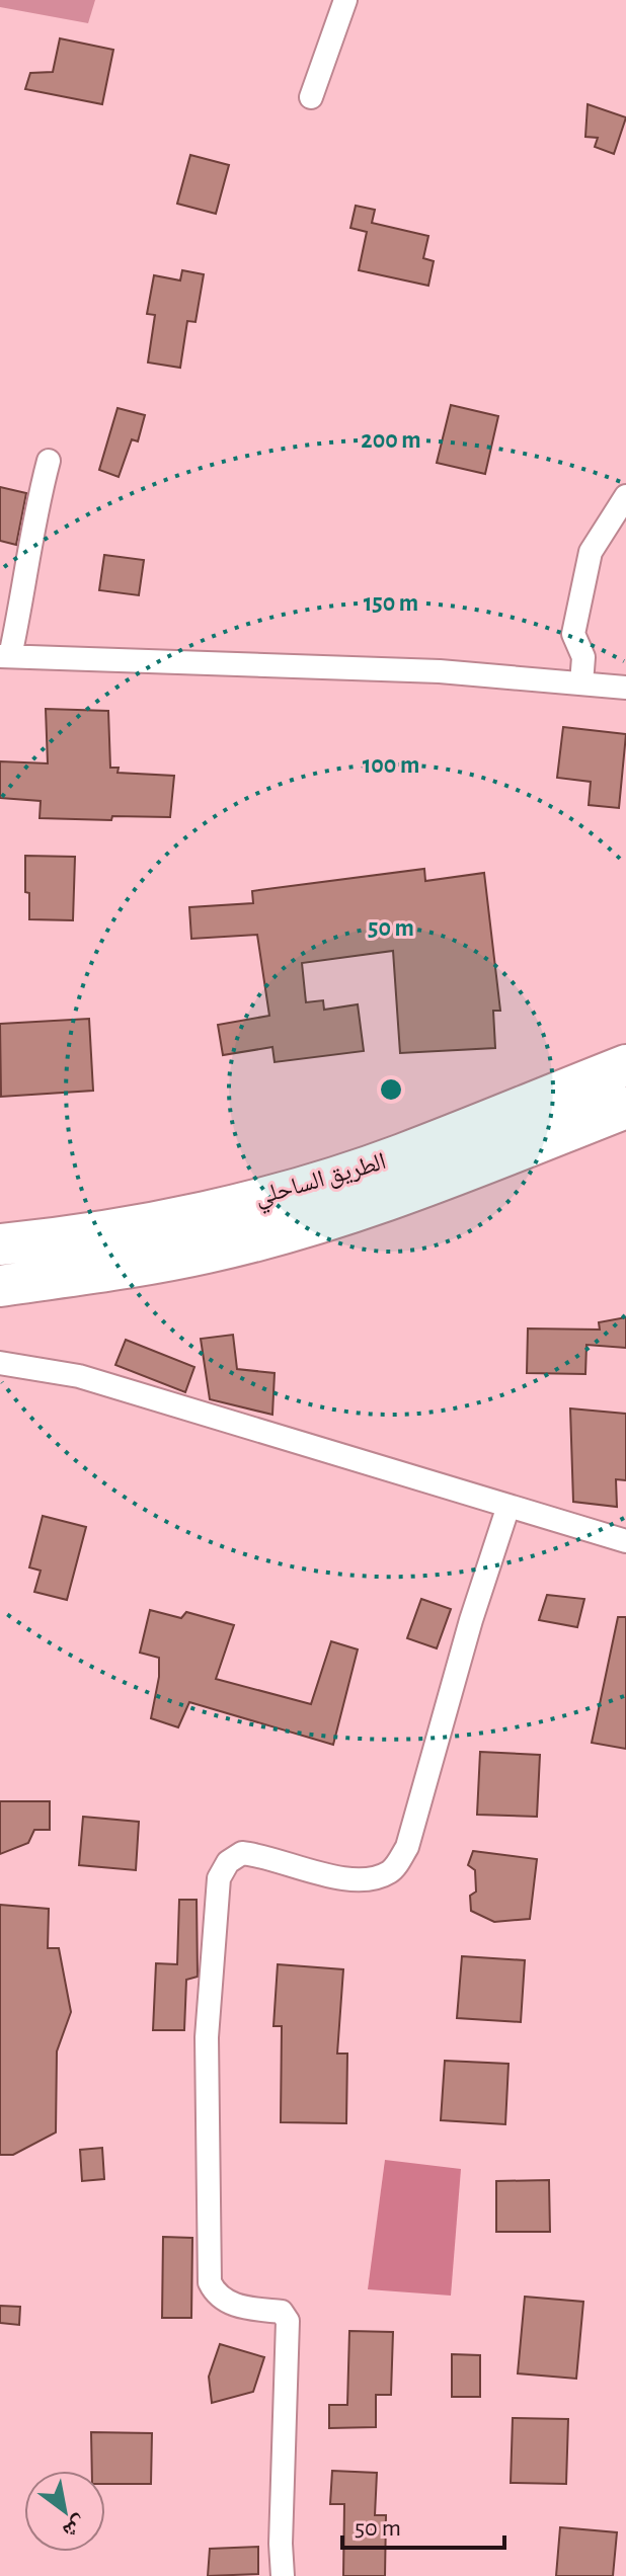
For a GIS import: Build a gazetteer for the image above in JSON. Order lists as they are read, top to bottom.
{
  "streets": {
    "highway": ["الطريق الساحلي"]
  },
  "scale_bar": "50 m",
  "north": "bottom right",
  "rings": [
    "200 m",
    "150 m",
    "100 m",
    "50 m"
  ]
}
